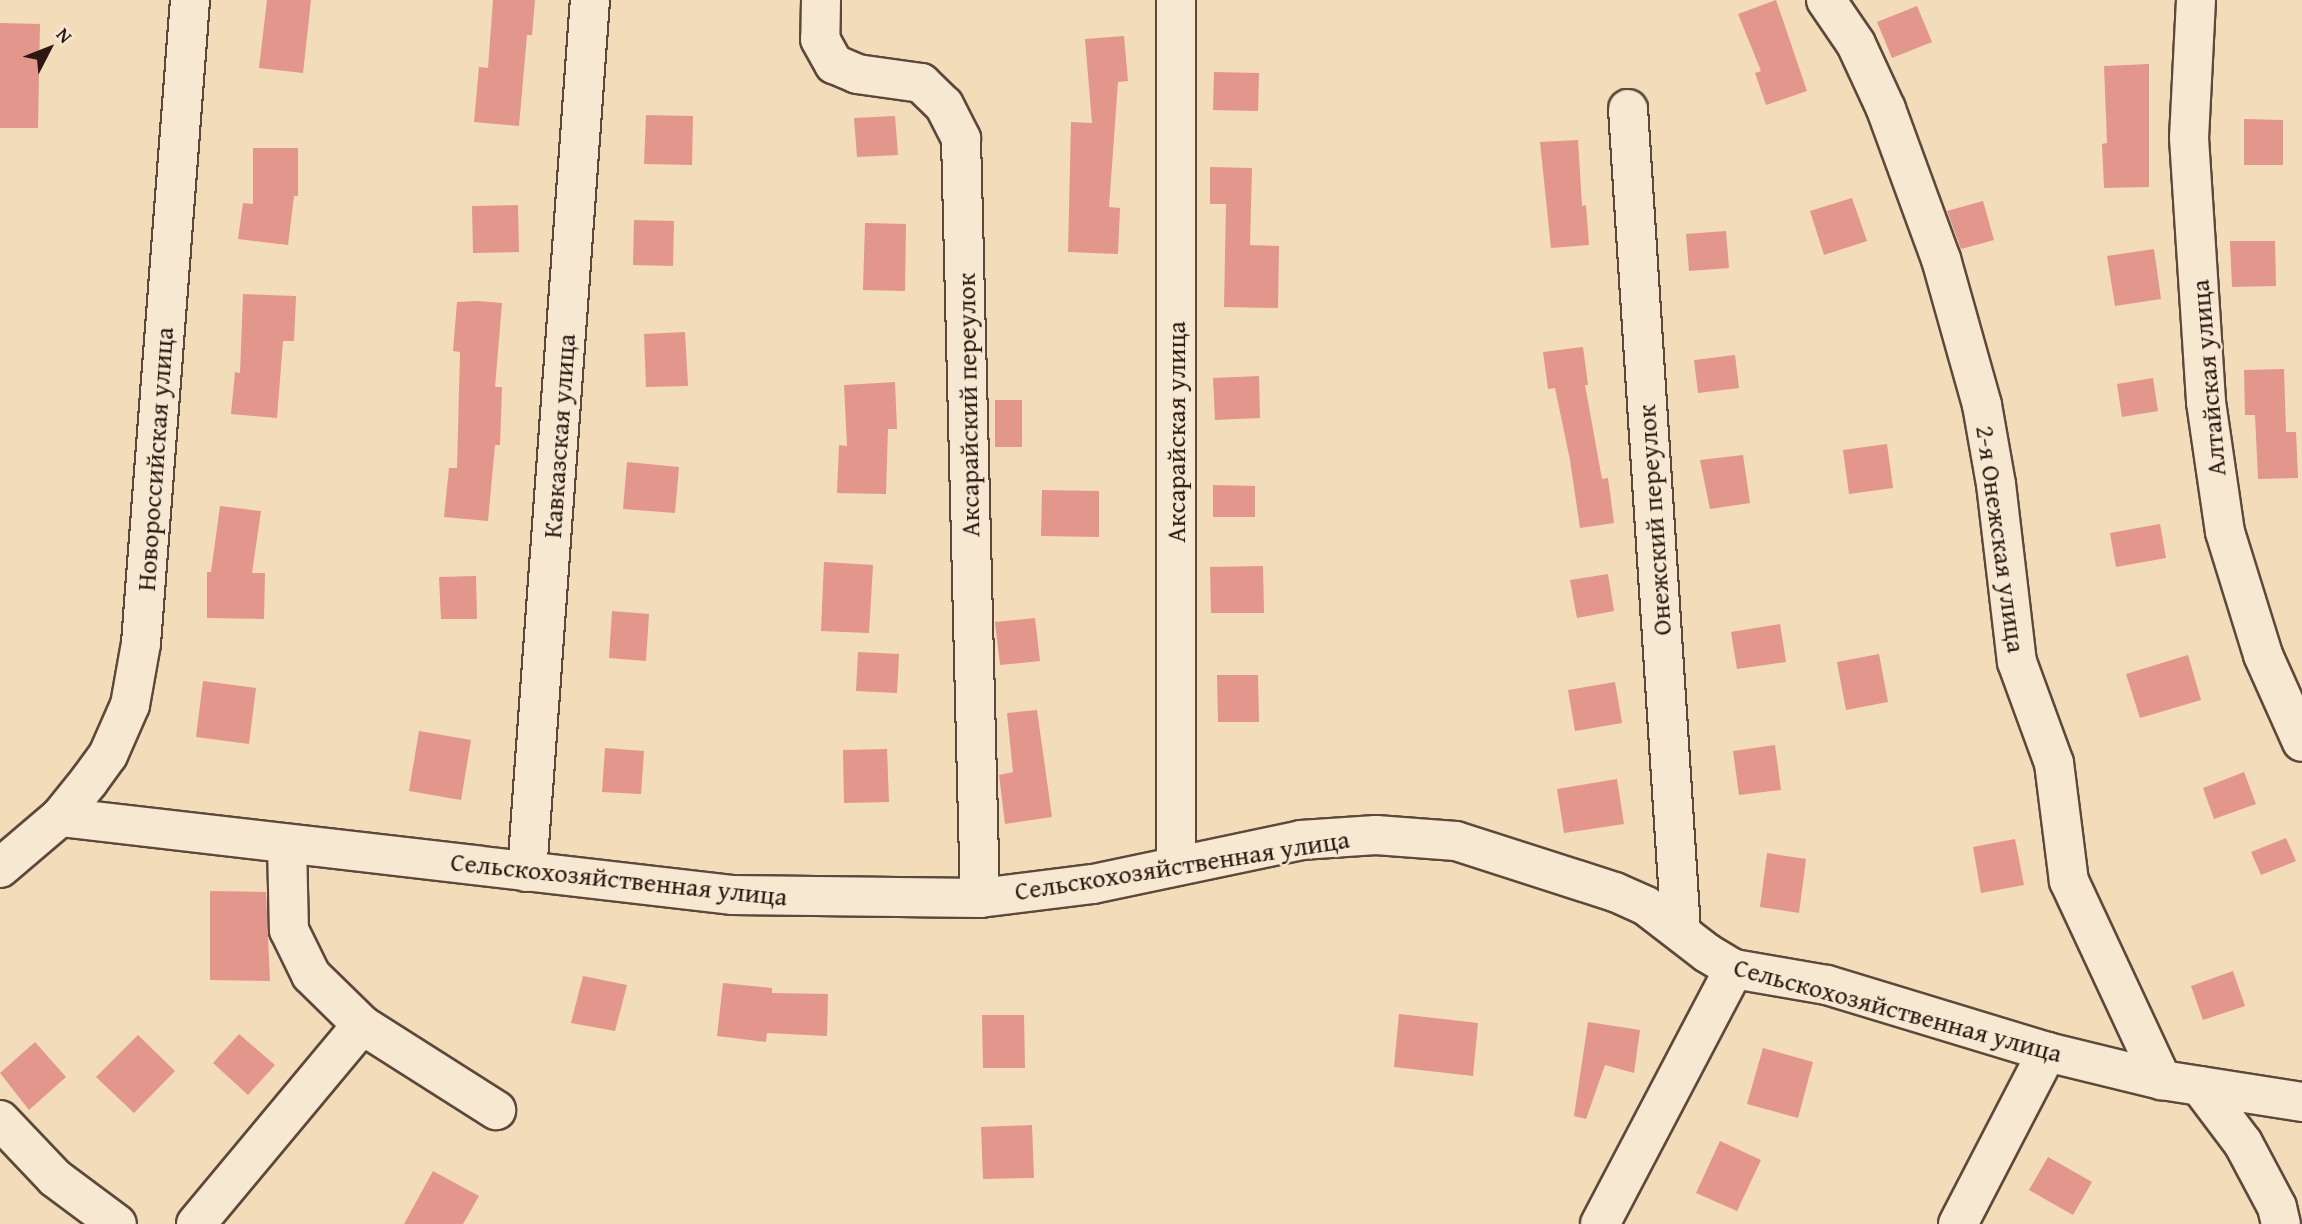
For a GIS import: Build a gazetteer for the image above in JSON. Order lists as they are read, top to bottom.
{
  "streets": {
    "street": [
      "Алтайская улица",
      "Аксарайский переулок",
      "Аксарайская улица",
      "Кавказская улица",
      "Новороссийская улица",
      "Онежский переулок",
      "2-я Онежская улица",
      "Сельскохозяйственная улица"
    ]
  },
  "crossings": [
    ["Аксарайский переулок", "Сельскохозяйственная улица"],
    ["Аксарайская улица", "Сельскохозяйственная улица"],
    ["Кавказская улица", "Сельскохозяйственная улица"],
    ["Новороссийская улица", "Сельскохозяйственная улица"],
    ["Онежский переулок", "Сельскохозяйственная улица"],
    ["2-я Онежская улица", "Сельскохозяйственная улица"]
  ],
  "north": "top right"
}
